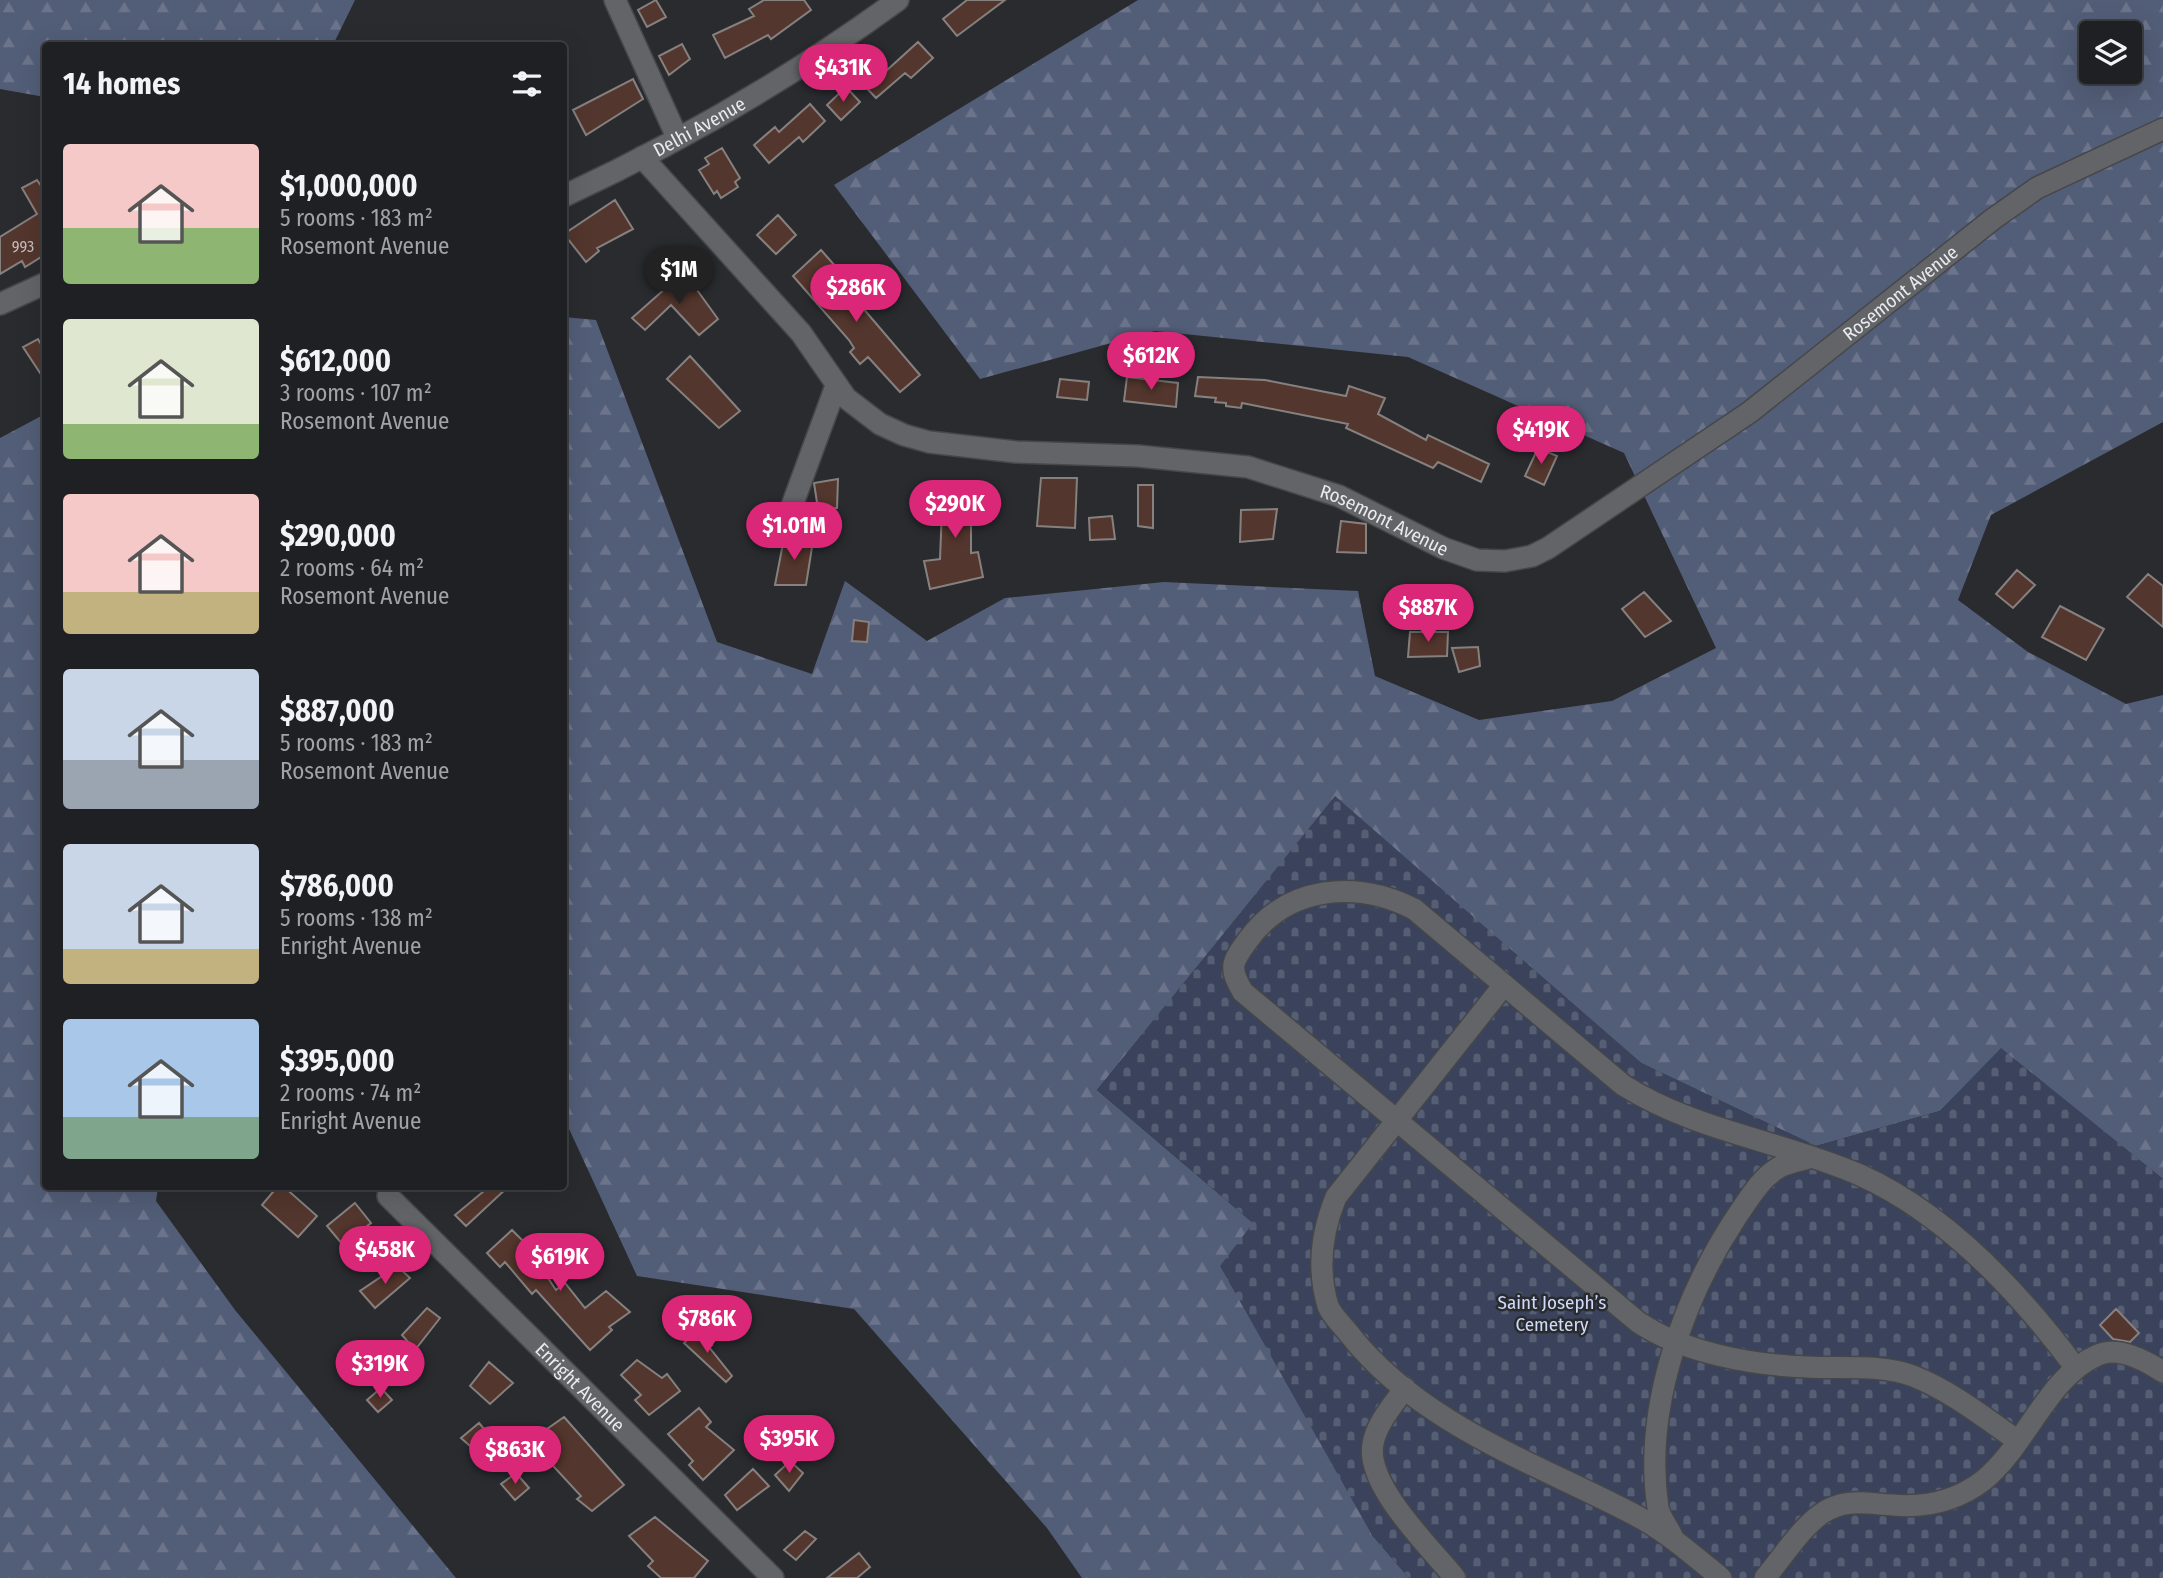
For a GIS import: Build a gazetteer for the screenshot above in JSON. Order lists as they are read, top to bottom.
{
  "streets": {
    "street": ["Delhi Avenue", "Rosemont Avenue", "Enright Avenue"]
  },
  "crossings": [
    ["Delhi Avenue", "Rosemont Avenue"]
  ],
  "parks": ["Saint Joseph’s Cemetery"],
  "house_numbers": ["993"],
  "page": {
    "heading": "14 homes",
    "price": [
      "$431K",
      "$1M",
      "$286K",
      "$612K",
      "$419K",
      "$290K",
      "$1.01M",
      "$887K",
      "$458K",
      "$619K",
      "$786K",
      "$319K",
      "$395K",
      "$863K"
    ],
    "list": [
      {
        "name": "$1,000,000",
        "note": "5 rooms · 183 m² · Rosemont Avenue"
      },
      {
        "name": "$612,000",
        "note": "3 rooms · 107 m² · Rosemont Avenue"
      },
      {
        "name": "$290,000",
        "note": "2 rooms · 64 m² · Rosemont Avenue"
      },
      {
        "name": "$887,000",
        "note": "5 rooms · 183 m² · Rosemont Avenue"
      },
      {
        "name": "$786,000",
        "note": "5 rooms · 138 m² · Enright Avenue"
      },
      {
        "name": "$395,000",
        "note": "2 rooms · 74 m² · Enright Avenue"
      }
    ]
  }
}
